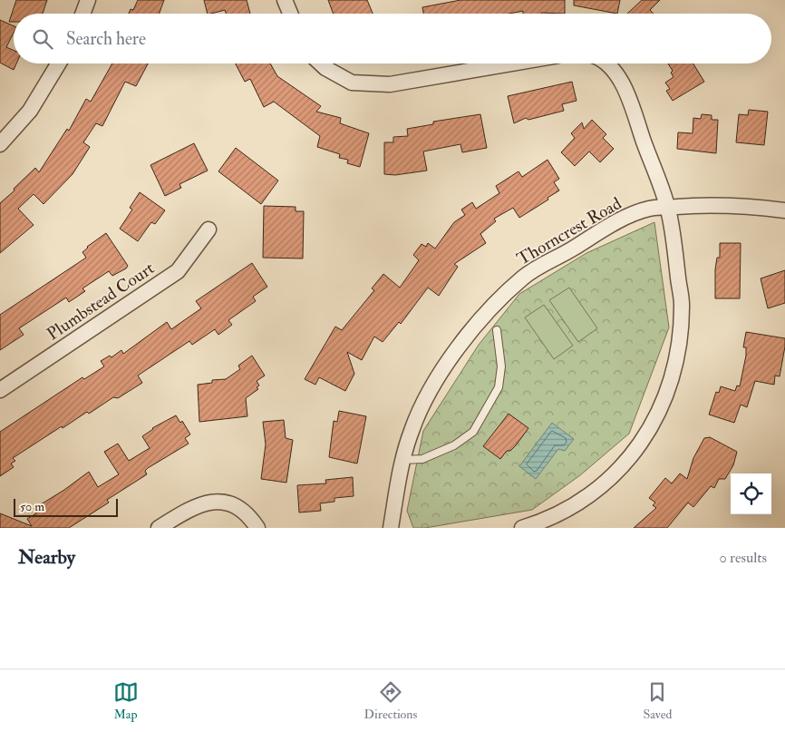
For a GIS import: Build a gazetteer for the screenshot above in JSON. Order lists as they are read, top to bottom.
{
  "streets": {
    "street": ["Thorncrest Road", "Plumbstead Court"]
  },
  "scale_bar": "50 m",
  "page": {
    "search": "Search here",
    "scale": "50 m",
    "heading": ["Nearby", "0 results"],
    "nav": ["Map", "Directions", "Saved"]
  }
}
